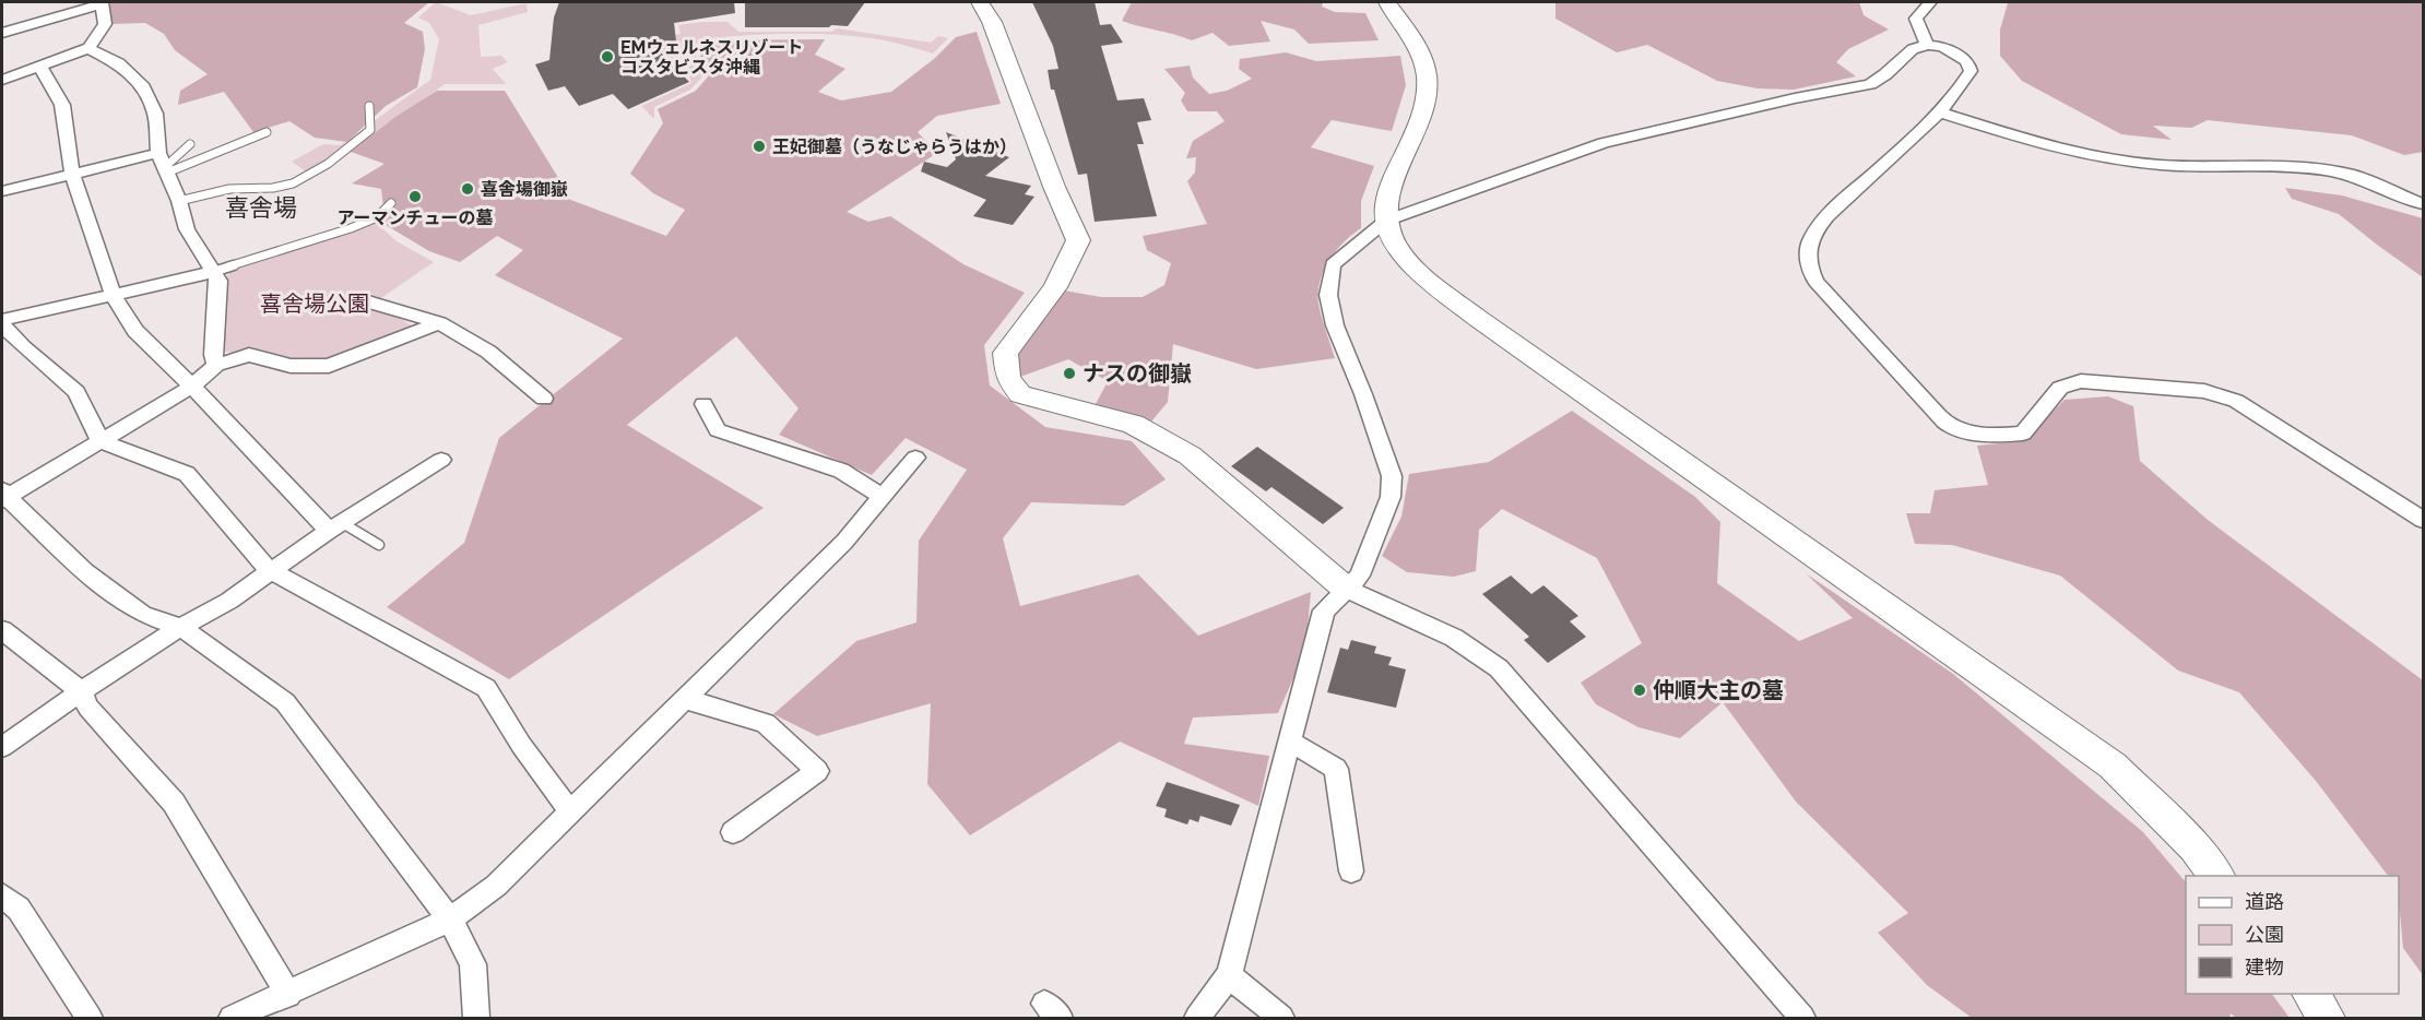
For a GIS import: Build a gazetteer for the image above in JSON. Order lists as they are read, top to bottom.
{
  "districts": ["喜舎場"],
  "parks": ["喜舎場公園"],
  "places": [
    "EMウェルネスリゾート コスタビスタ沖縄",
    "王妃御墓（うなじゃらうはか）",
    "喜舎場御嶽",
    "アーマンチューの墓",
    "ナスの御嶽",
    "仲順大主の墓"
  ],
  "legend": ["道路", "公園", "建物"]
}
